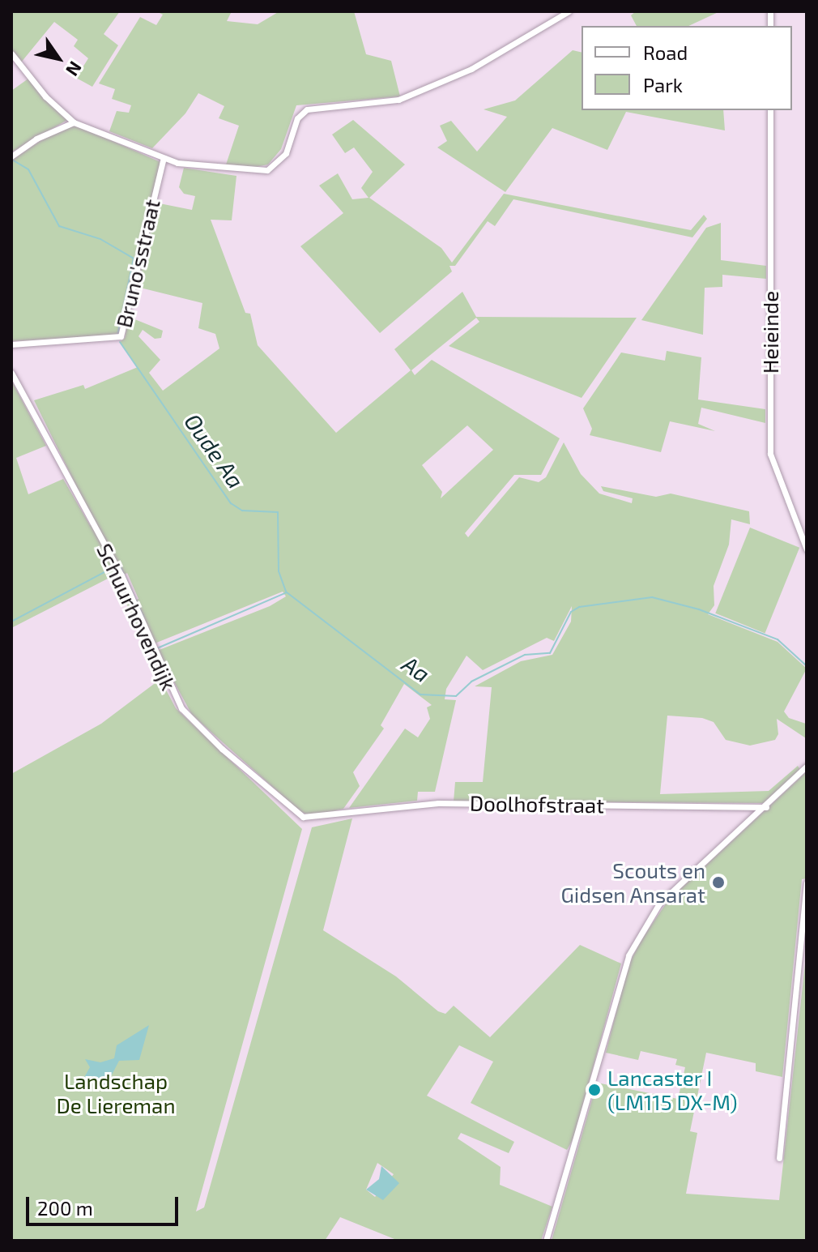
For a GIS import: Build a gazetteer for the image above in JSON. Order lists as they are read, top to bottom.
{
  "streets": {
    "street": [
      "Bruno'sstraat",
      "Heieinde",
      "Schuurhovendijk",
      "Doolhofstraat"
    ]
  },
  "crossings": [
    ["Schuurhovendijk", "Doolhofstraat"]
  ],
  "water": ["Oude Aa", "Aa"],
  "parks": ["Landschap De Liereman"],
  "places": ["Scouts en Gidsen Ansarat", "Lancaster I (LM115 DX-M)"],
  "legend": ["Road", "Park"],
  "scale_bar": "200 m",
  "north": "bottom right"
}
